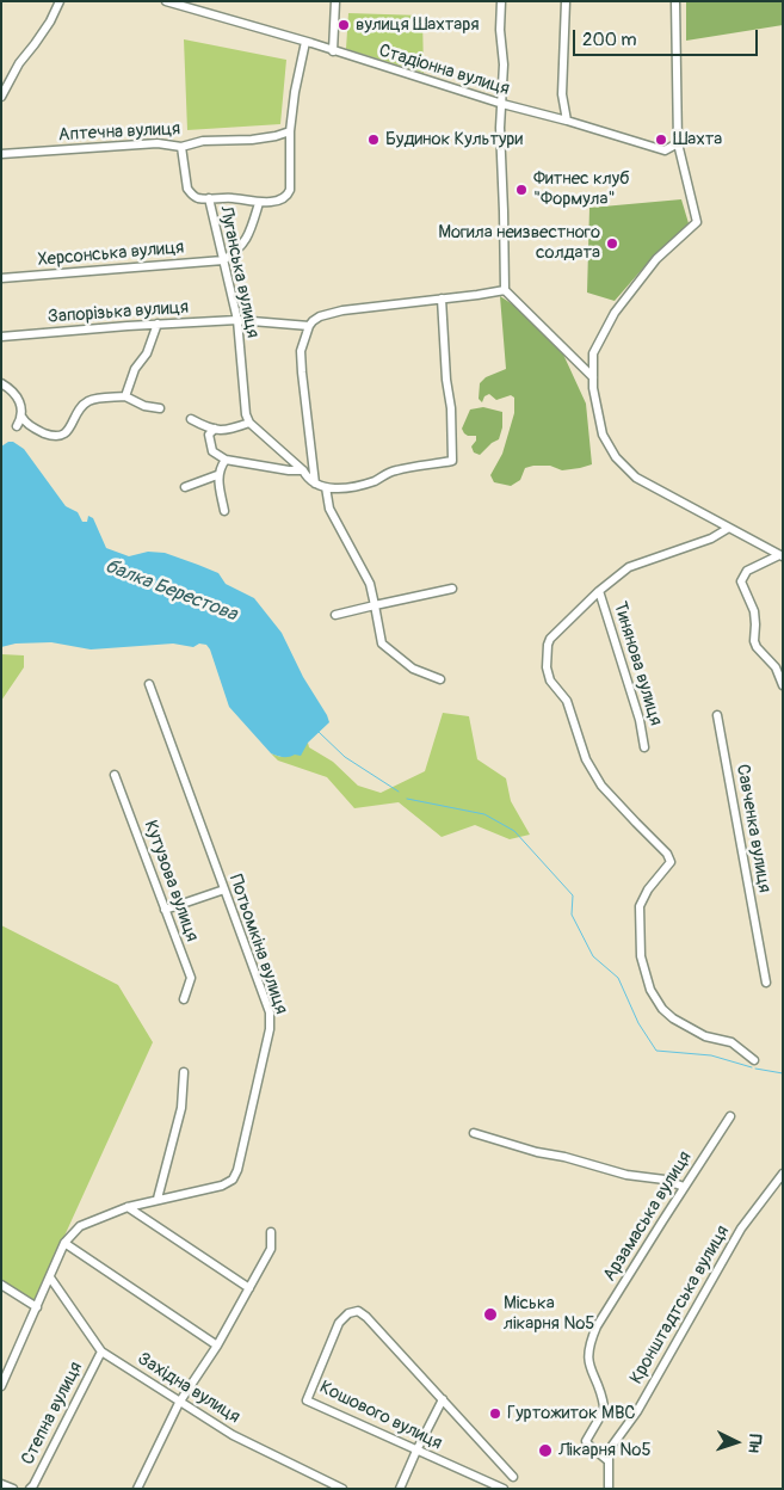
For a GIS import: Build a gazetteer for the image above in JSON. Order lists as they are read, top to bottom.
{
  "streets": {
    "street": [
      "Стадіонна вулиця",
      "Аптечна вулиця",
      "Херсонська вулиця",
      "Луганська вулиця",
      "Запорізька вулиця",
      "Тинянова вулиця",
      "Савченка вулиця",
      "Кутузова вулиця",
      "Потьомкіна вулиця",
      "Арзамаська вулиця",
      "Кронштадтська вулиця",
      "Західна вулиця",
      "Степна вулиця",
      "Кошового вулиця"
    ]
  },
  "crossings": [
    ["Херсонська вулиця", "Луганська вулиця"],
    ["Луганська вулиця", "Запорізька вулиця"],
    ["Потьомкіна вулиця", "Західна вулиця"],
    ["Арзамаська вулиця", "Кронштадтська вулиця"],
    ["Західна вулиця", "Степна вулиця"]
  ],
  "water": ["балка Берестова"],
  "places": [
    "вулиця Шахтаря",
    "Будинок Культури",
    "Шахта",
    "Фитнес клуб \"Формула\"",
    "Могила неизвестного солдата",
    "Міська лікарня №5",
    "Гуртожиток МВС",
    "Лікарня №5"
  ],
  "scale_bar": "200 m",
  "north": "right"
}
